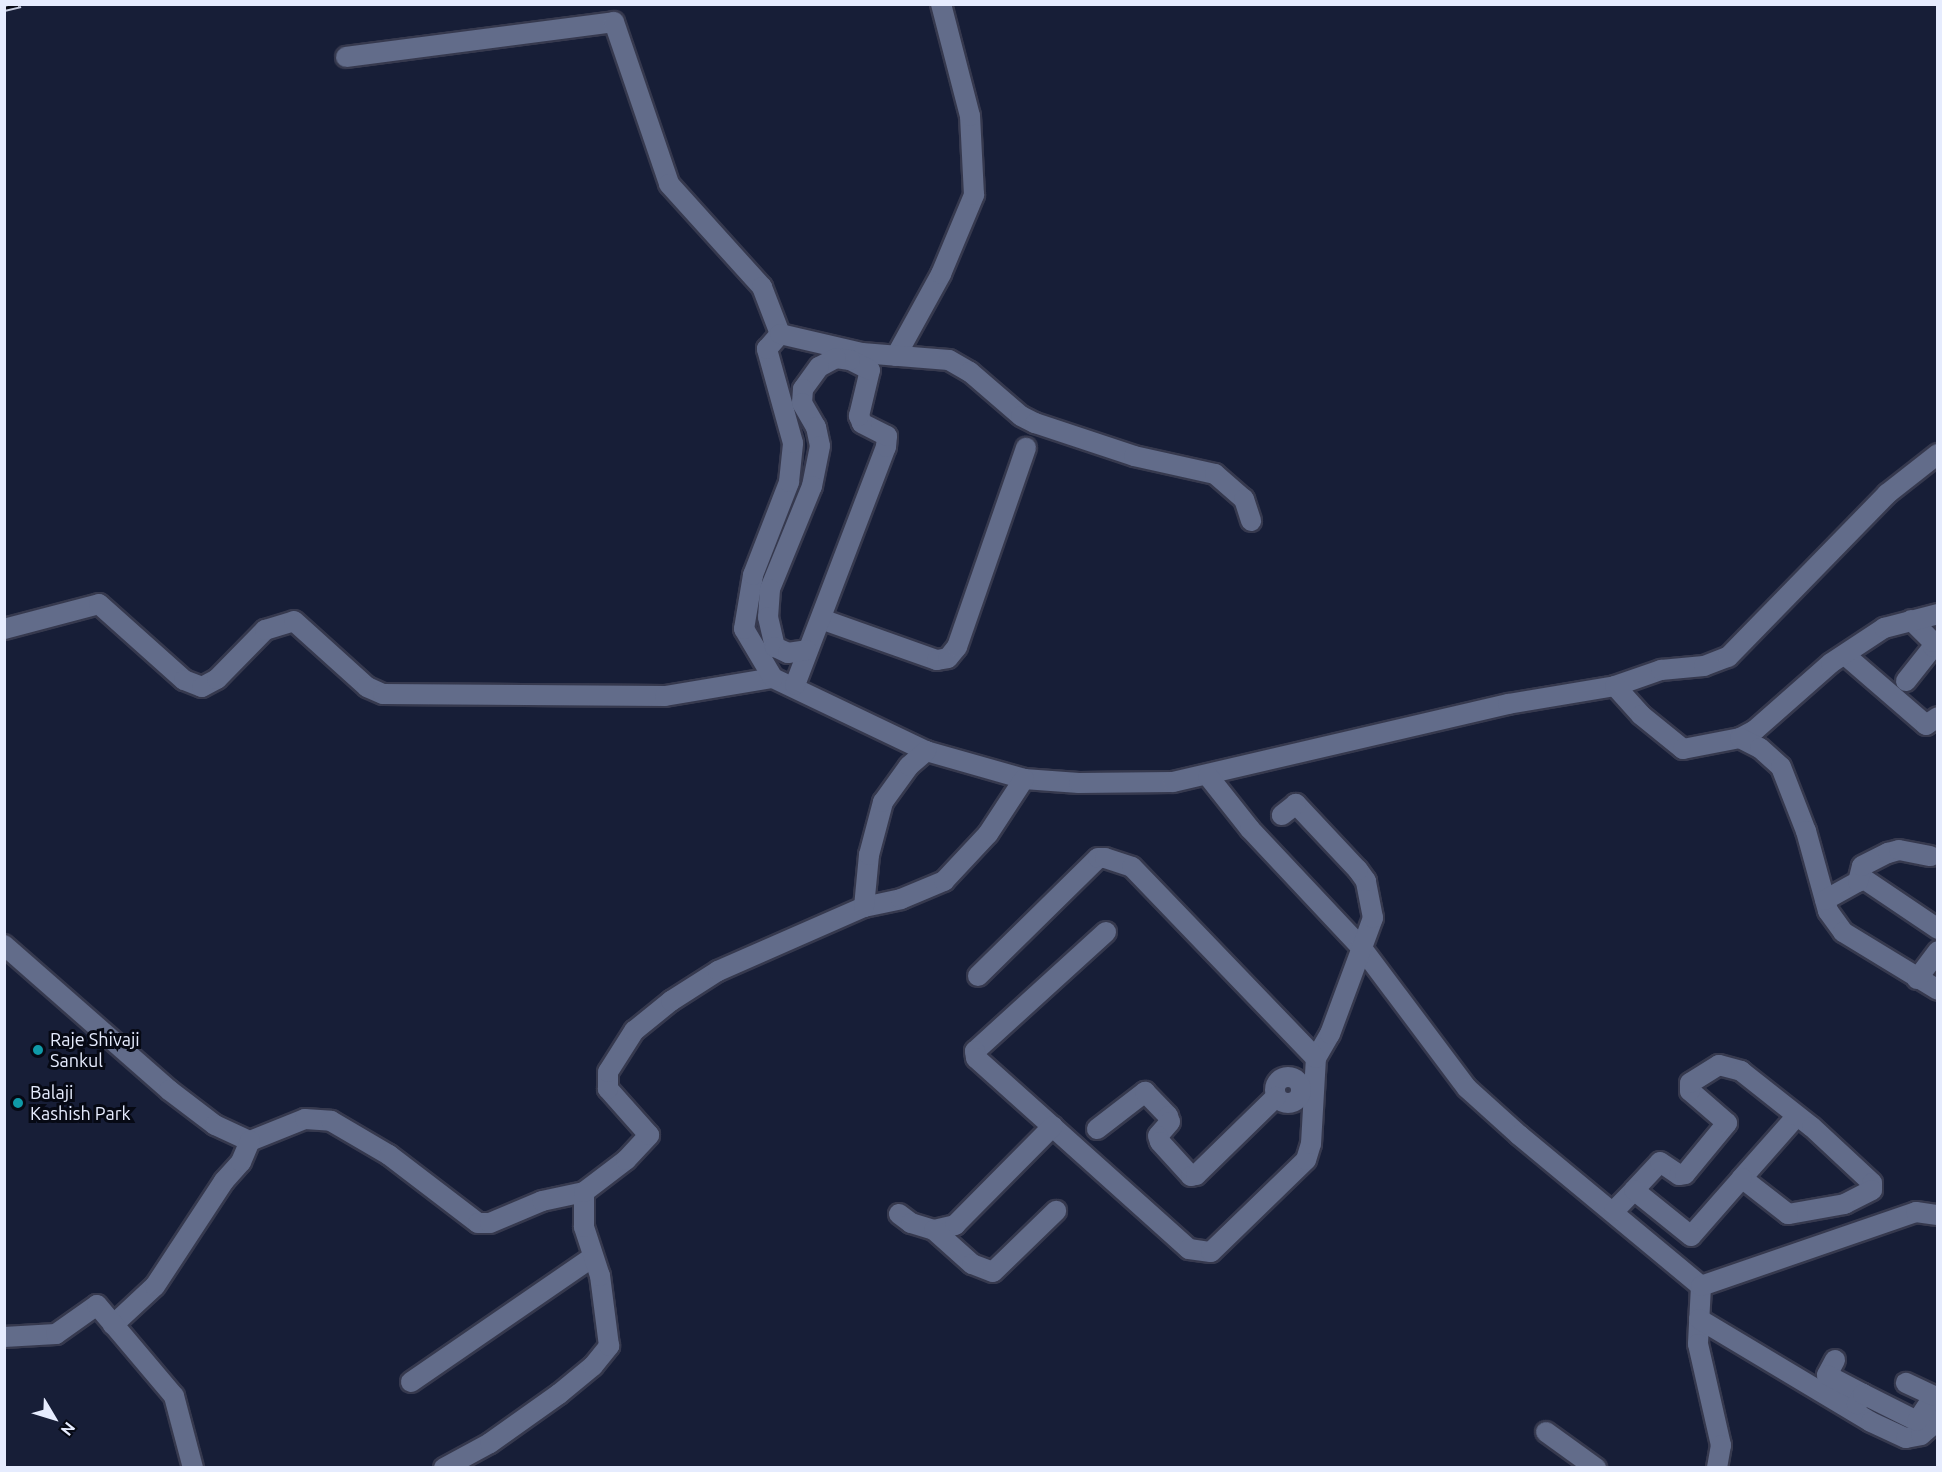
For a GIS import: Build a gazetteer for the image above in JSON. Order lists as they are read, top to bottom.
{
  "places": ["Raje Shivaji Sankul", "Balaji Kashish Park"],
  "north": "bottom right"
}
